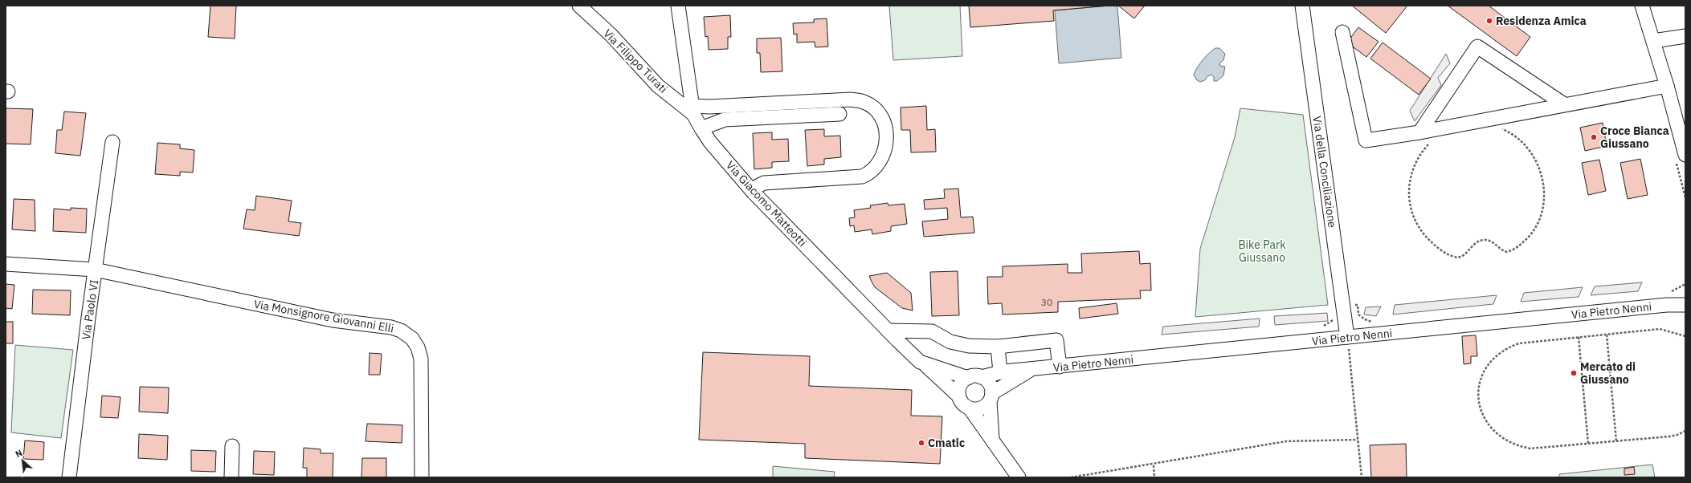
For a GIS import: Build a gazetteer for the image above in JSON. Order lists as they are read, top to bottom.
{
  "streets": {
    "street": [
      "Via Filippo Turati",
      "Via della Conciliazione",
      "Via Giacomo Matteotti",
      "Via Paolo VI",
      "Via Pietro Nenni",
      "Via Monsignore Giovanni Elli"
    ]
  },
  "crossings": [
    ["Via Filippo Turati", "Via Giacomo Matteotti"],
    ["Via della Conciliazione", "Via Pietro Nenni"],
    ["Via Giacomo Matteotti", "Via Pietro Nenni"],
    ["Via Paolo VI", "Via Monsignore Giovanni Elli"]
  ],
  "parks": ["Bike Park Giussano"],
  "places": [
    "Residenza Amica",
    "Croce Bianca Giussano",
    "Mercato di Giussano",
    "Cmatic"
  ],
  "house_numbers": ["30"],
  "north": "top left"
}
